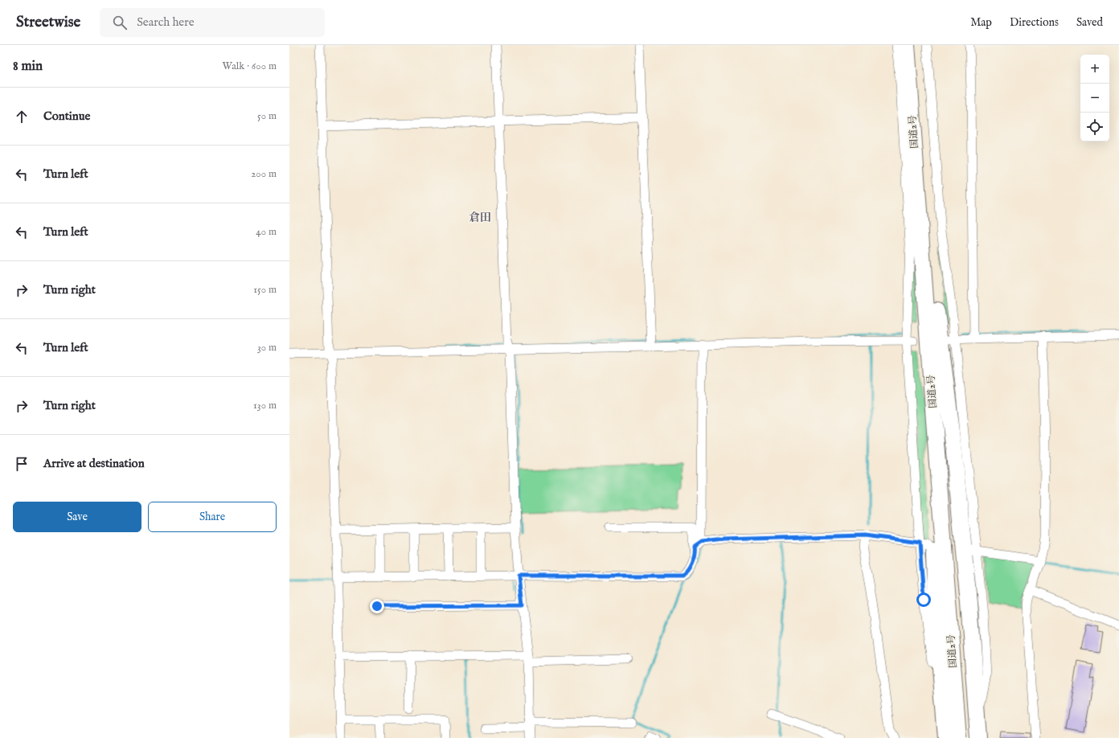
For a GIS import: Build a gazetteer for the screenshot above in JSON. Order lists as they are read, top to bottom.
{
  "streets": {
    "highway": ["国道2号"]
  },
  "districts": ["倉田"],
  "page": {
    "header": "Streetwise",
    "search": "Search here",
    "nav": ["Map", "Directions", "Saved"],
    "heading": ["8 min", "Walk · 600 m"],
    "map_buttons": ["+", "−"],
    "list": [
      ["Continue", "50 m"],
      ["Turn left", "200 m"],
      ["Turn left", "40 m"],
      ["Turn right", "150 m"],
      ["Turn left", "30 m"],
      ["Turn right", "130 m"],
      "Arrive at destination"
    ],
    "buttons": ["Save", "Share"]
  }
}
